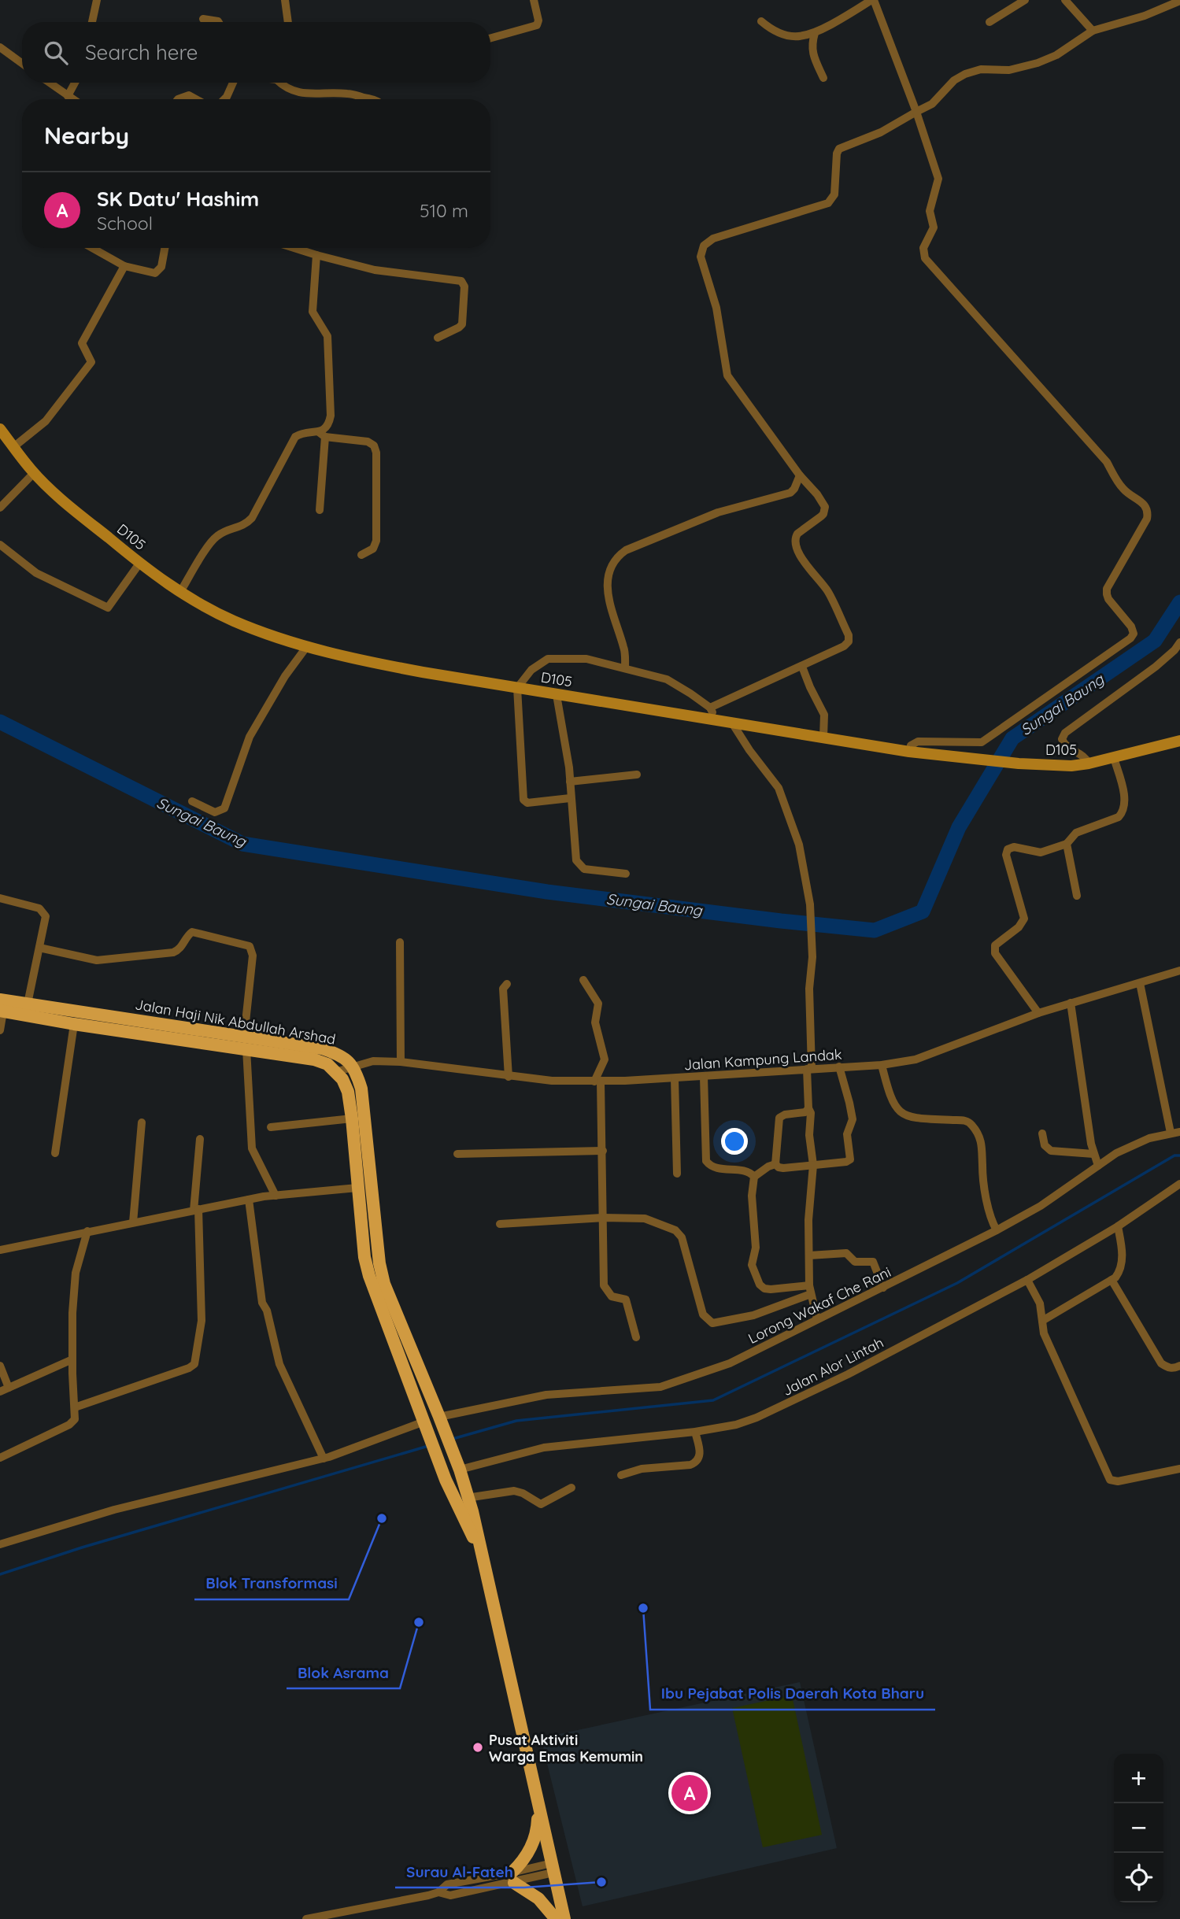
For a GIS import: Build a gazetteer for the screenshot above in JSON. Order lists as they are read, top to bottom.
{
  "streets": {
    "main road": ["Jalan Haji Nik Abdullah Arshad"],
    "street": [
      "D105",
      "Jalan Kampung Landak",
      "Lorong Wakaf Che Rani",
      "Jalan Alor Lintah"
    ]
  },
  "crossings": [
    ["Jalan Haji Nik Abdullah Arshad", "Jalan Kampung Landak"]
  ],
  "water": ["Sungai Baung"],
  "places": [
    "Blok Transformasi",
    "Ibu Pejabat Polis Daerah Kota Bharu",
    "Blok Asrama",
    "Pusat Aktiviti Warga Emas Kemumin",
    "Surau Al-Fateh"
  ],
  "page": {
    "search": "Search here",
    "heading": "Nearby",
    "list": [
      {
        "mark": "A",
        "name": "SK Datu' Hashim",
        "note": "School",
        "value": "510 m"
      }
    ],
    "map_buttons": ["+", "−"],
    "pins": "A"
  }
}
